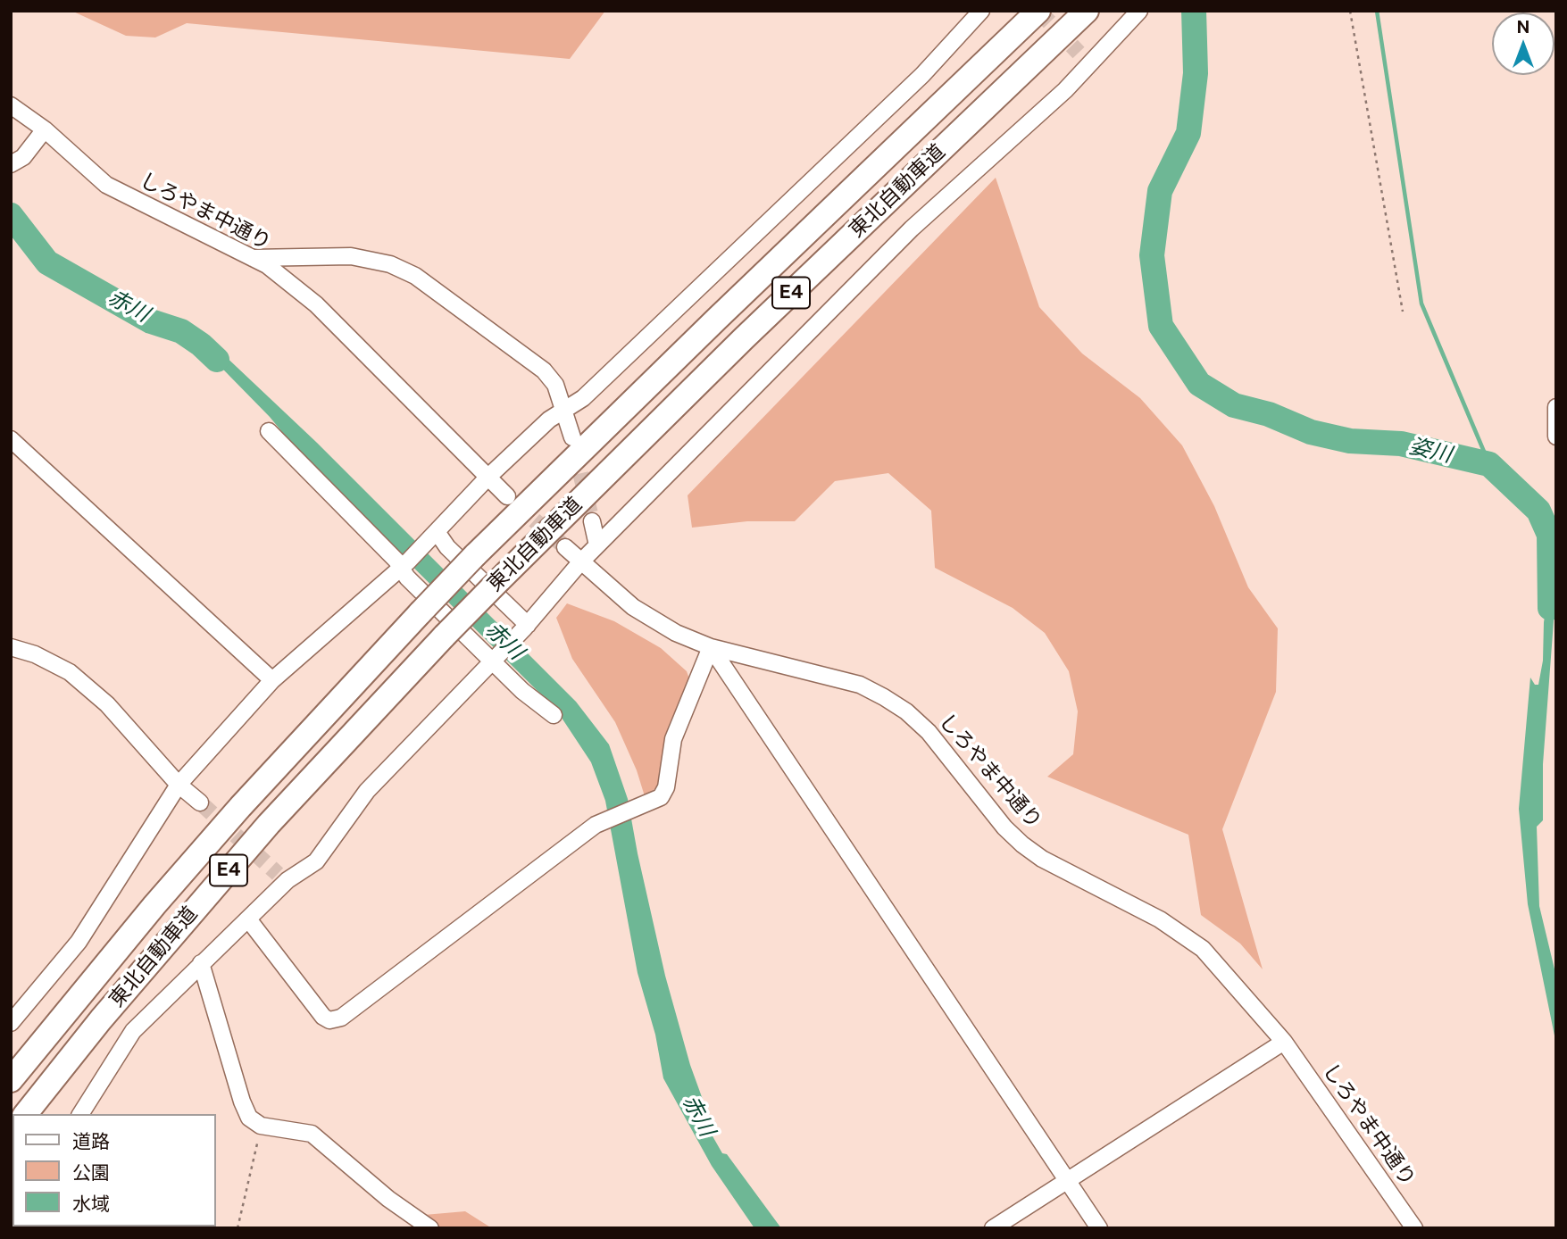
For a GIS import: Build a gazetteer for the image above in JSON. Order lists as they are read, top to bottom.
{
  "streets": {
    "highway": ["東北自動車道", "E4"],
    "street": ["しろやま中通り"]
  },
  "water": ["赤川", "姿川"],
  "legend": ["道路", "公園", "水域"],
  "north": "top"
}
